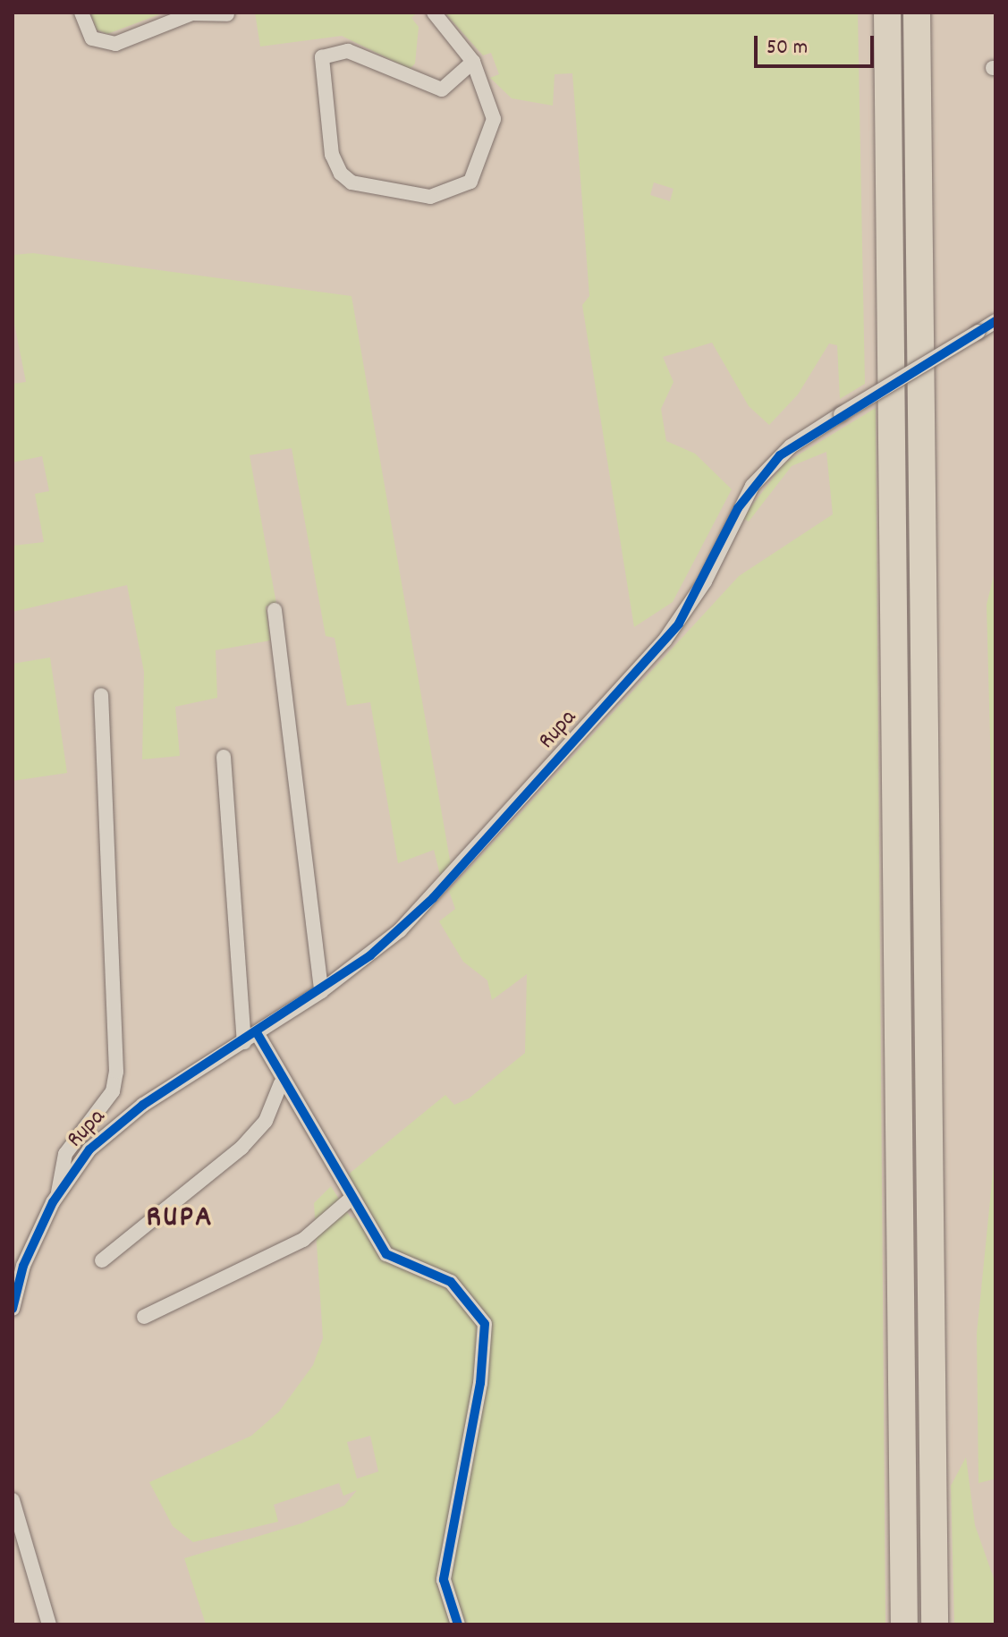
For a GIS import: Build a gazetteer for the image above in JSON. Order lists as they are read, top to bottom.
{
  "streets": {
    "street": ["Rupa"]
  },
  "districts": ["RUPA"],
  "scale_bar": "50 m"
}
